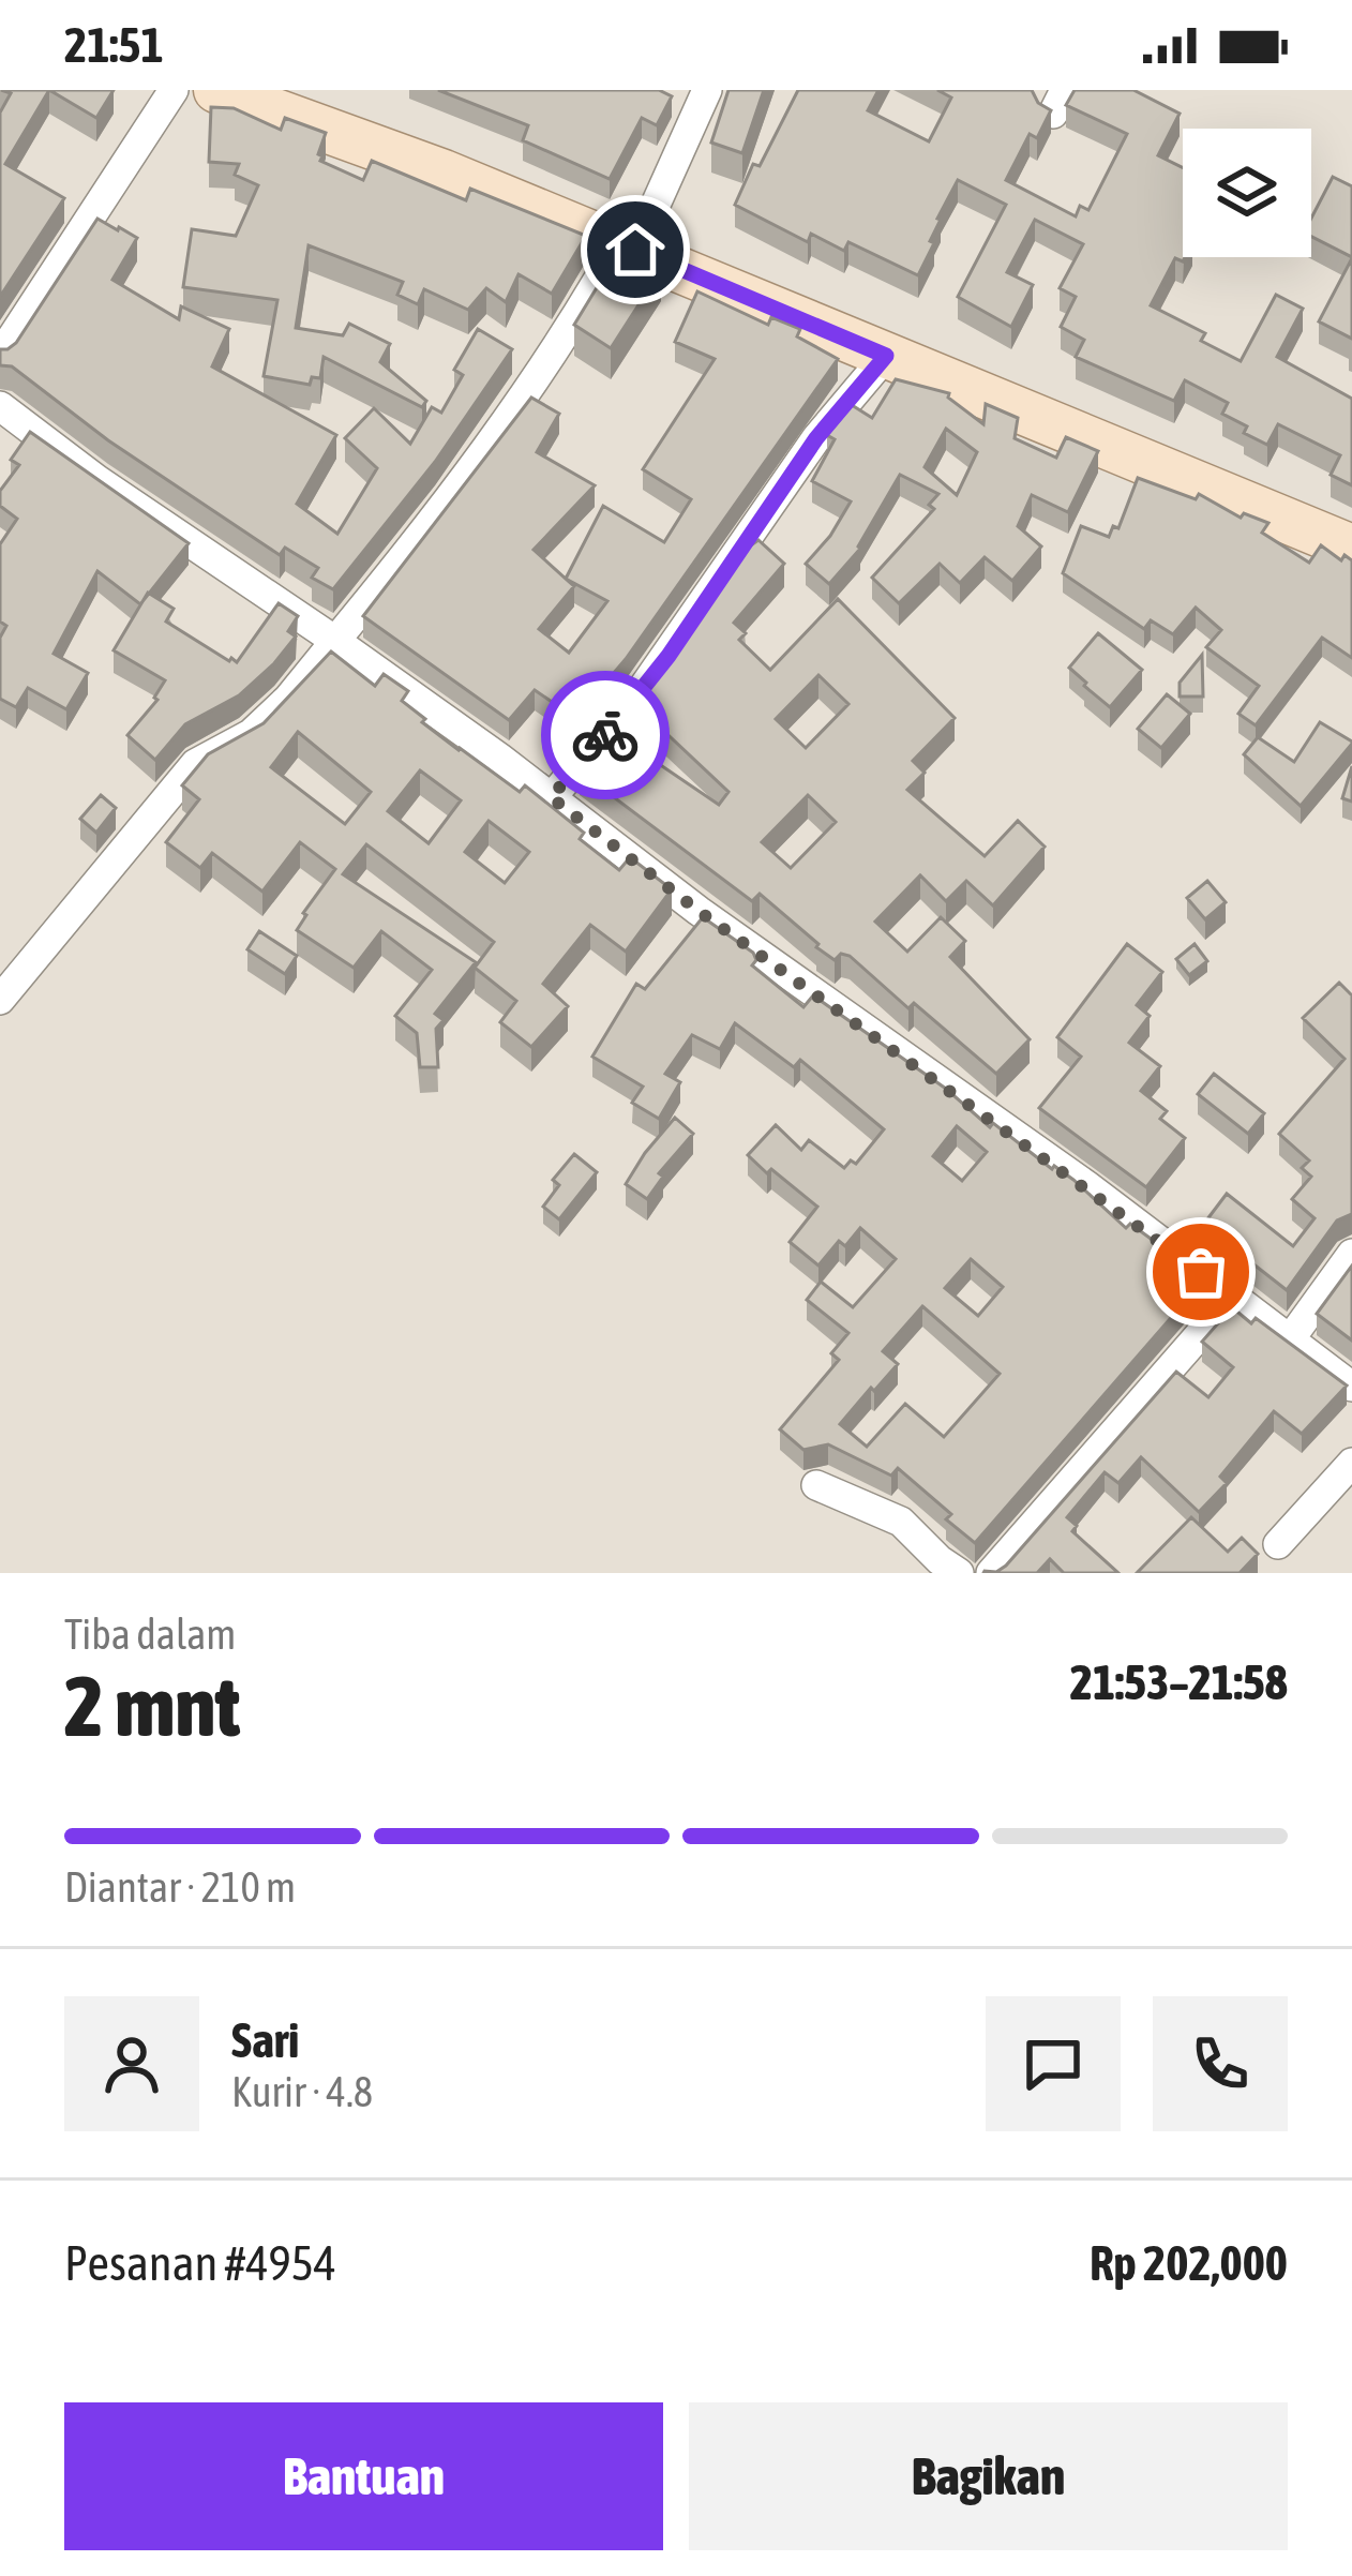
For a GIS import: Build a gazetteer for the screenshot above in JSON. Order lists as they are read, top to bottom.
{
  "page": {
    "status": "21:51",
    "heading": ["2 mnt", "Tiba dalam", "21:53–21:58"],
    "panel": [
      "Sari",
      "Kurir · 4.8",
      "Pesanan #4954",
      "Rp 202,000"
    ],
    "bar": "Diantar · 210 m",
    "buttons": ["Bantuan", "Bagikan"]
  }
}
